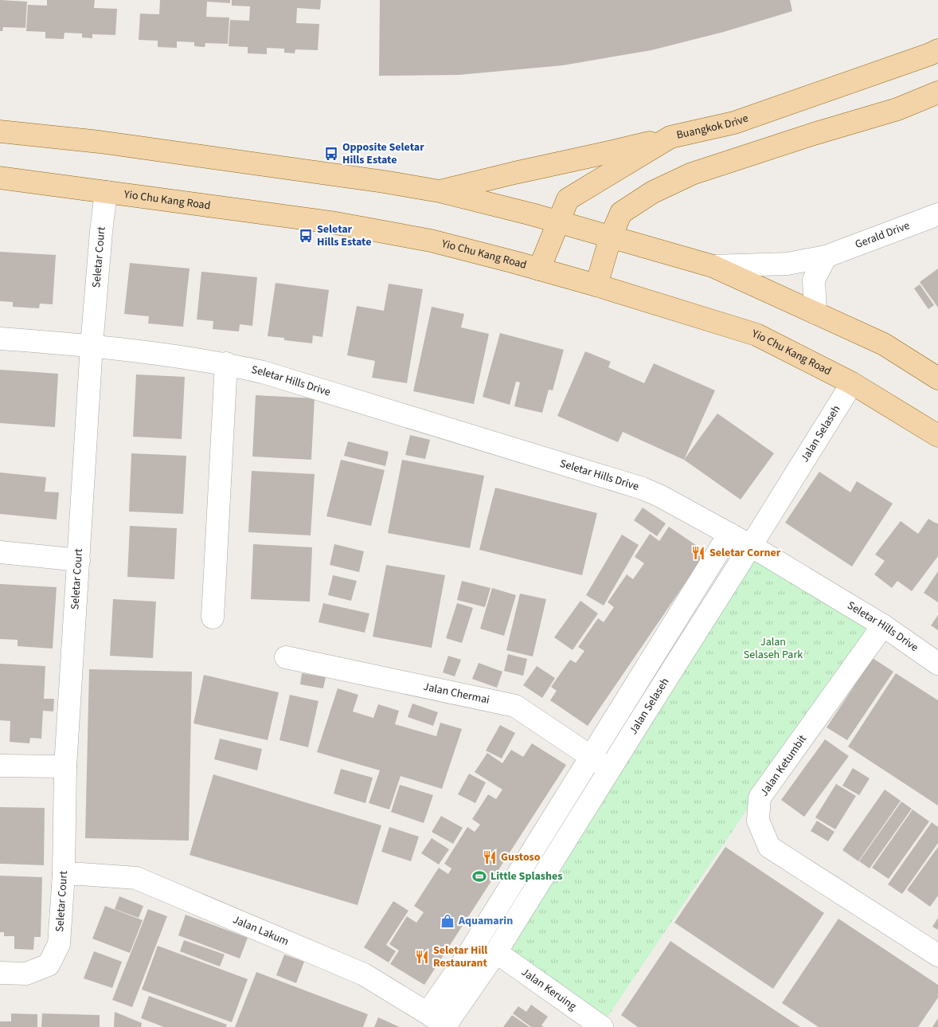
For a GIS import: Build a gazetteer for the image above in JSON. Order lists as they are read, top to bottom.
{
  "streets": {
    "main road": ["Buangkok Drive", "Yio Chu Kang Road"],
    "street": [
      "Gerald Drive",
      "Seletar Court",
      "Seletar Hills Drive",
      "Jalan Selaseh",
      "Jalan Chermai",
      "Jalan Ketumbit",
      "Jalan Lakum",
      "Jalan Keruing"
    ]
  },
  "crossings": [
    ["Buangkok Drive", "Yio Chu Kang Road"],
    ["Yio Chu Kang Road", "Seletar Court"],
    ["Yio Chu Kang Road", "Jalan Selaseh"],
    ["Seletar Court", "Seletar Hills Drive"],
    ["Seletar Court", "Jalan Lakum"],
    ["Seletar Hills Drive", "Jalan Selaseh"],
    ["Seletar Hills Drive", "Jalan Ketumbit"],
    ["Jalan Selaseh", "Jalan Chermai"],
    ["Jalan Selaseh", "Jalan Lakum"],
    ["Jalan Selaseh", "Jalan Keruing"]
  ],
  "parks": ["Jalan Selaseh Park"],
  "places": {
    "bus stop": ["Opposite Seletar Hills Estate", "Seletar Hills Estate"],
    "restaurant": ["Seletar Corner", "Gustoso", "Seletar Hill Restaurant"],
    "sports": ["Little Splashes"],
    "shop": ["Aquamarin"]
  }
}
